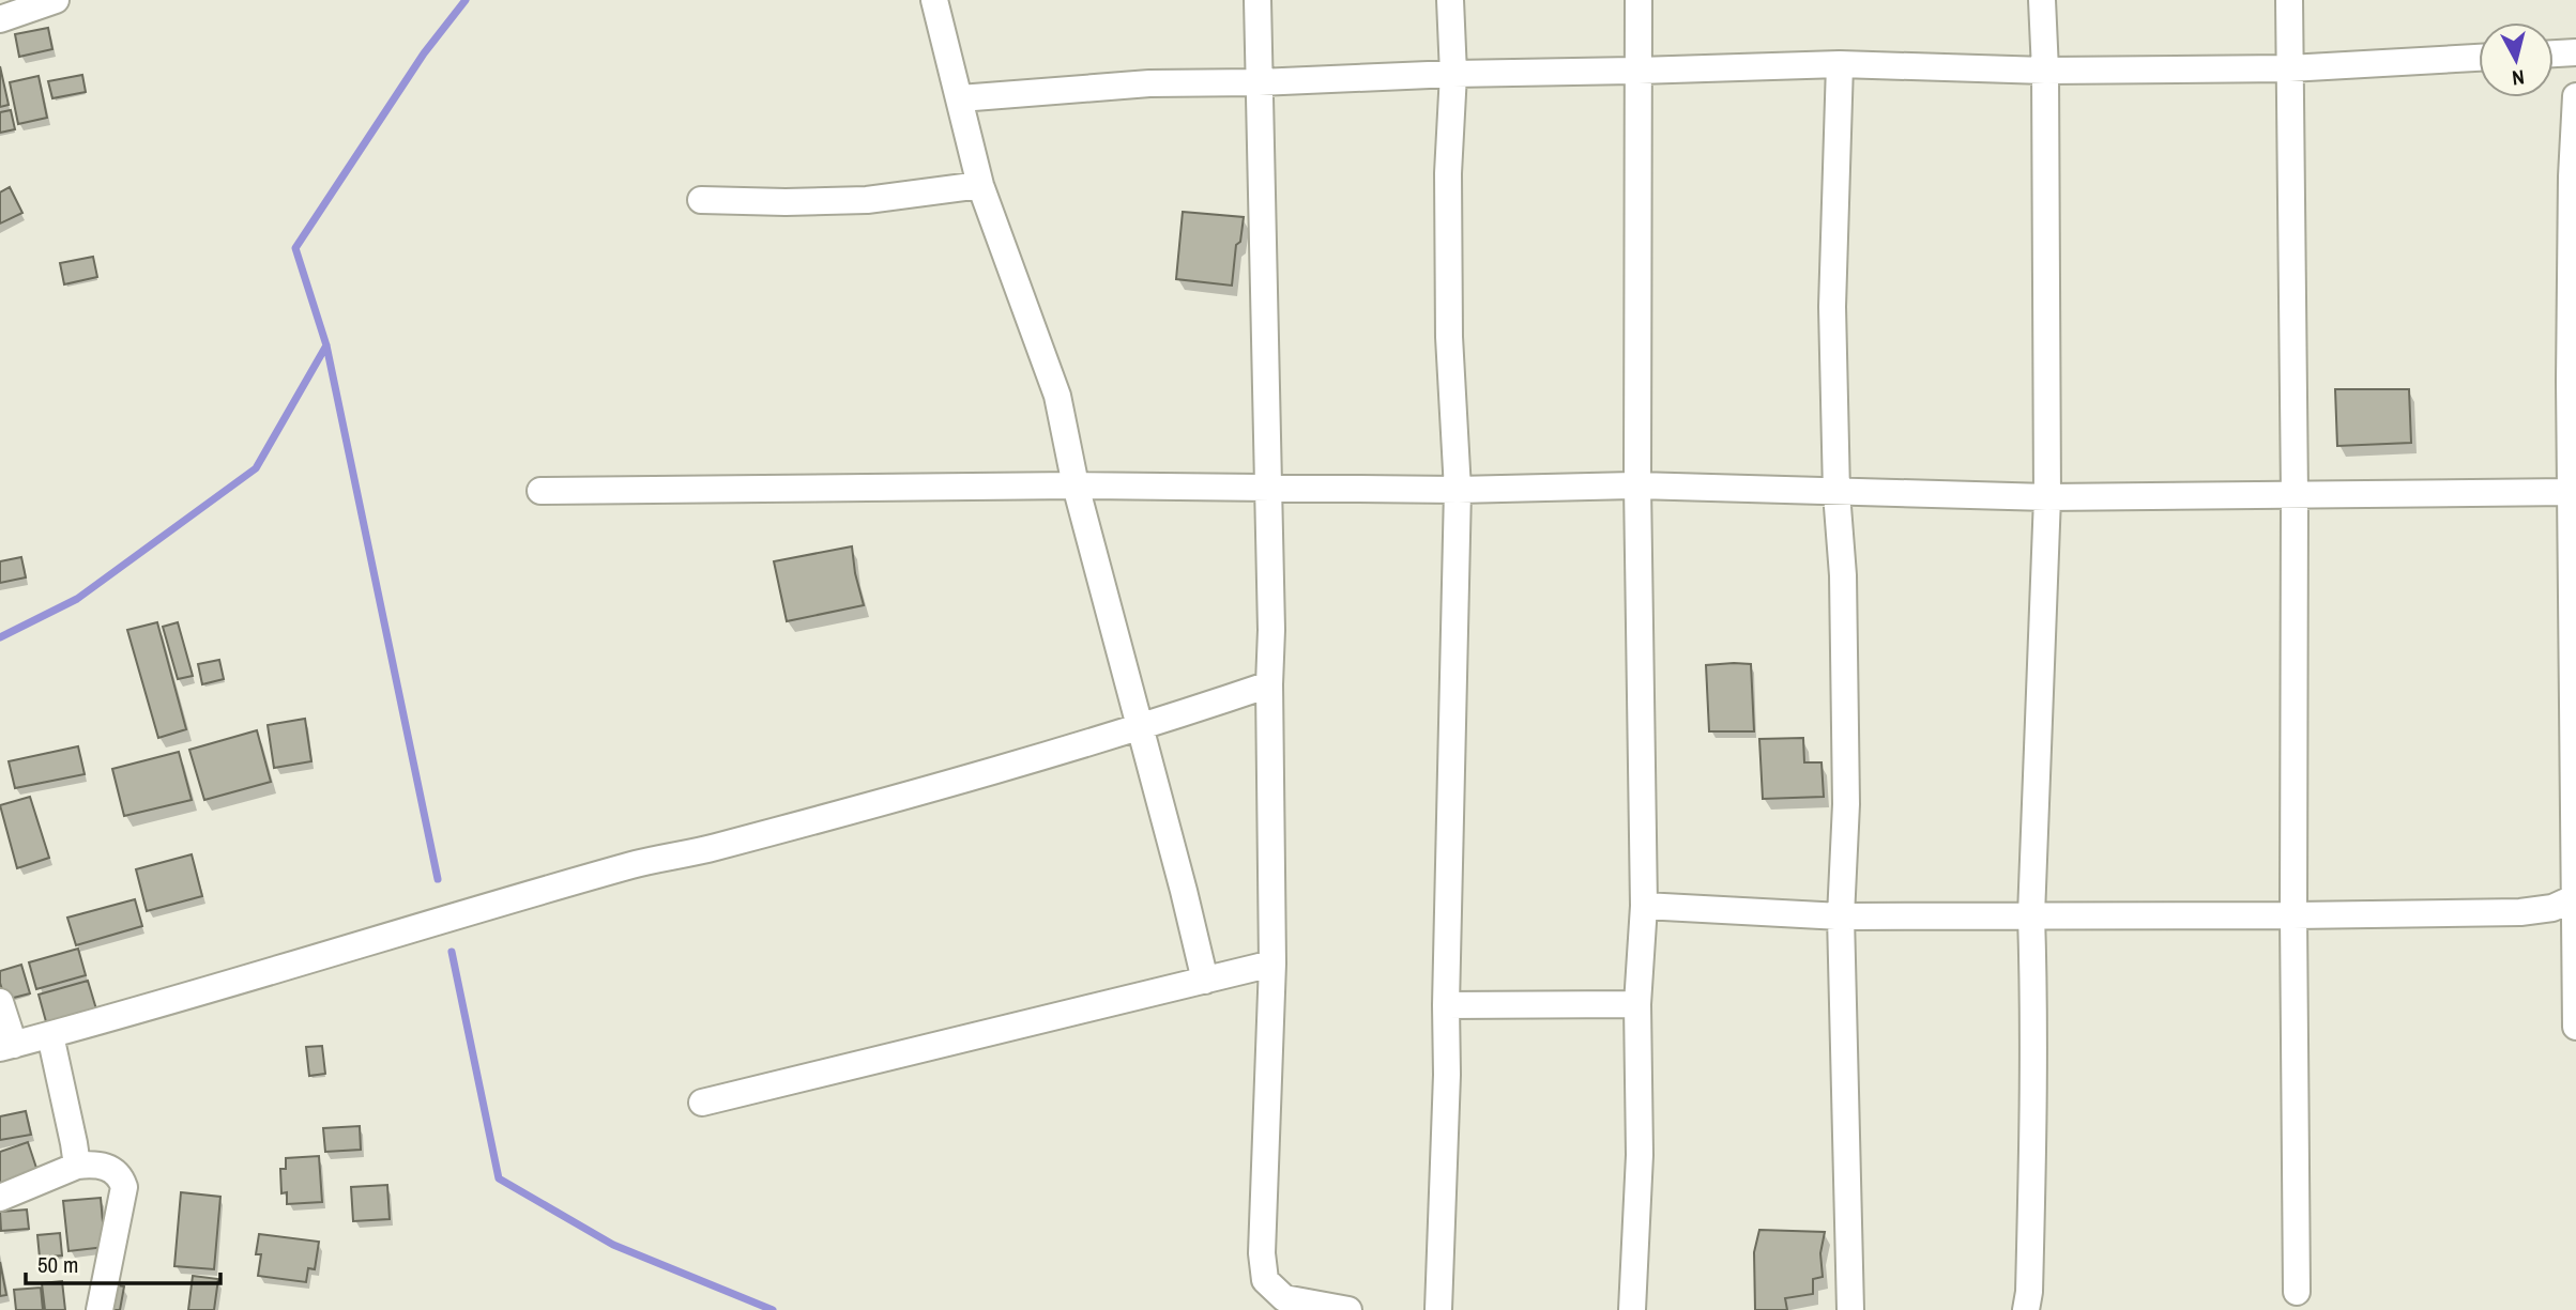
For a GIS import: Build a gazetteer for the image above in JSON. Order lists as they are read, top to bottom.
{
  "scale_bar": "50 m",
  "north": "bottom"
}
